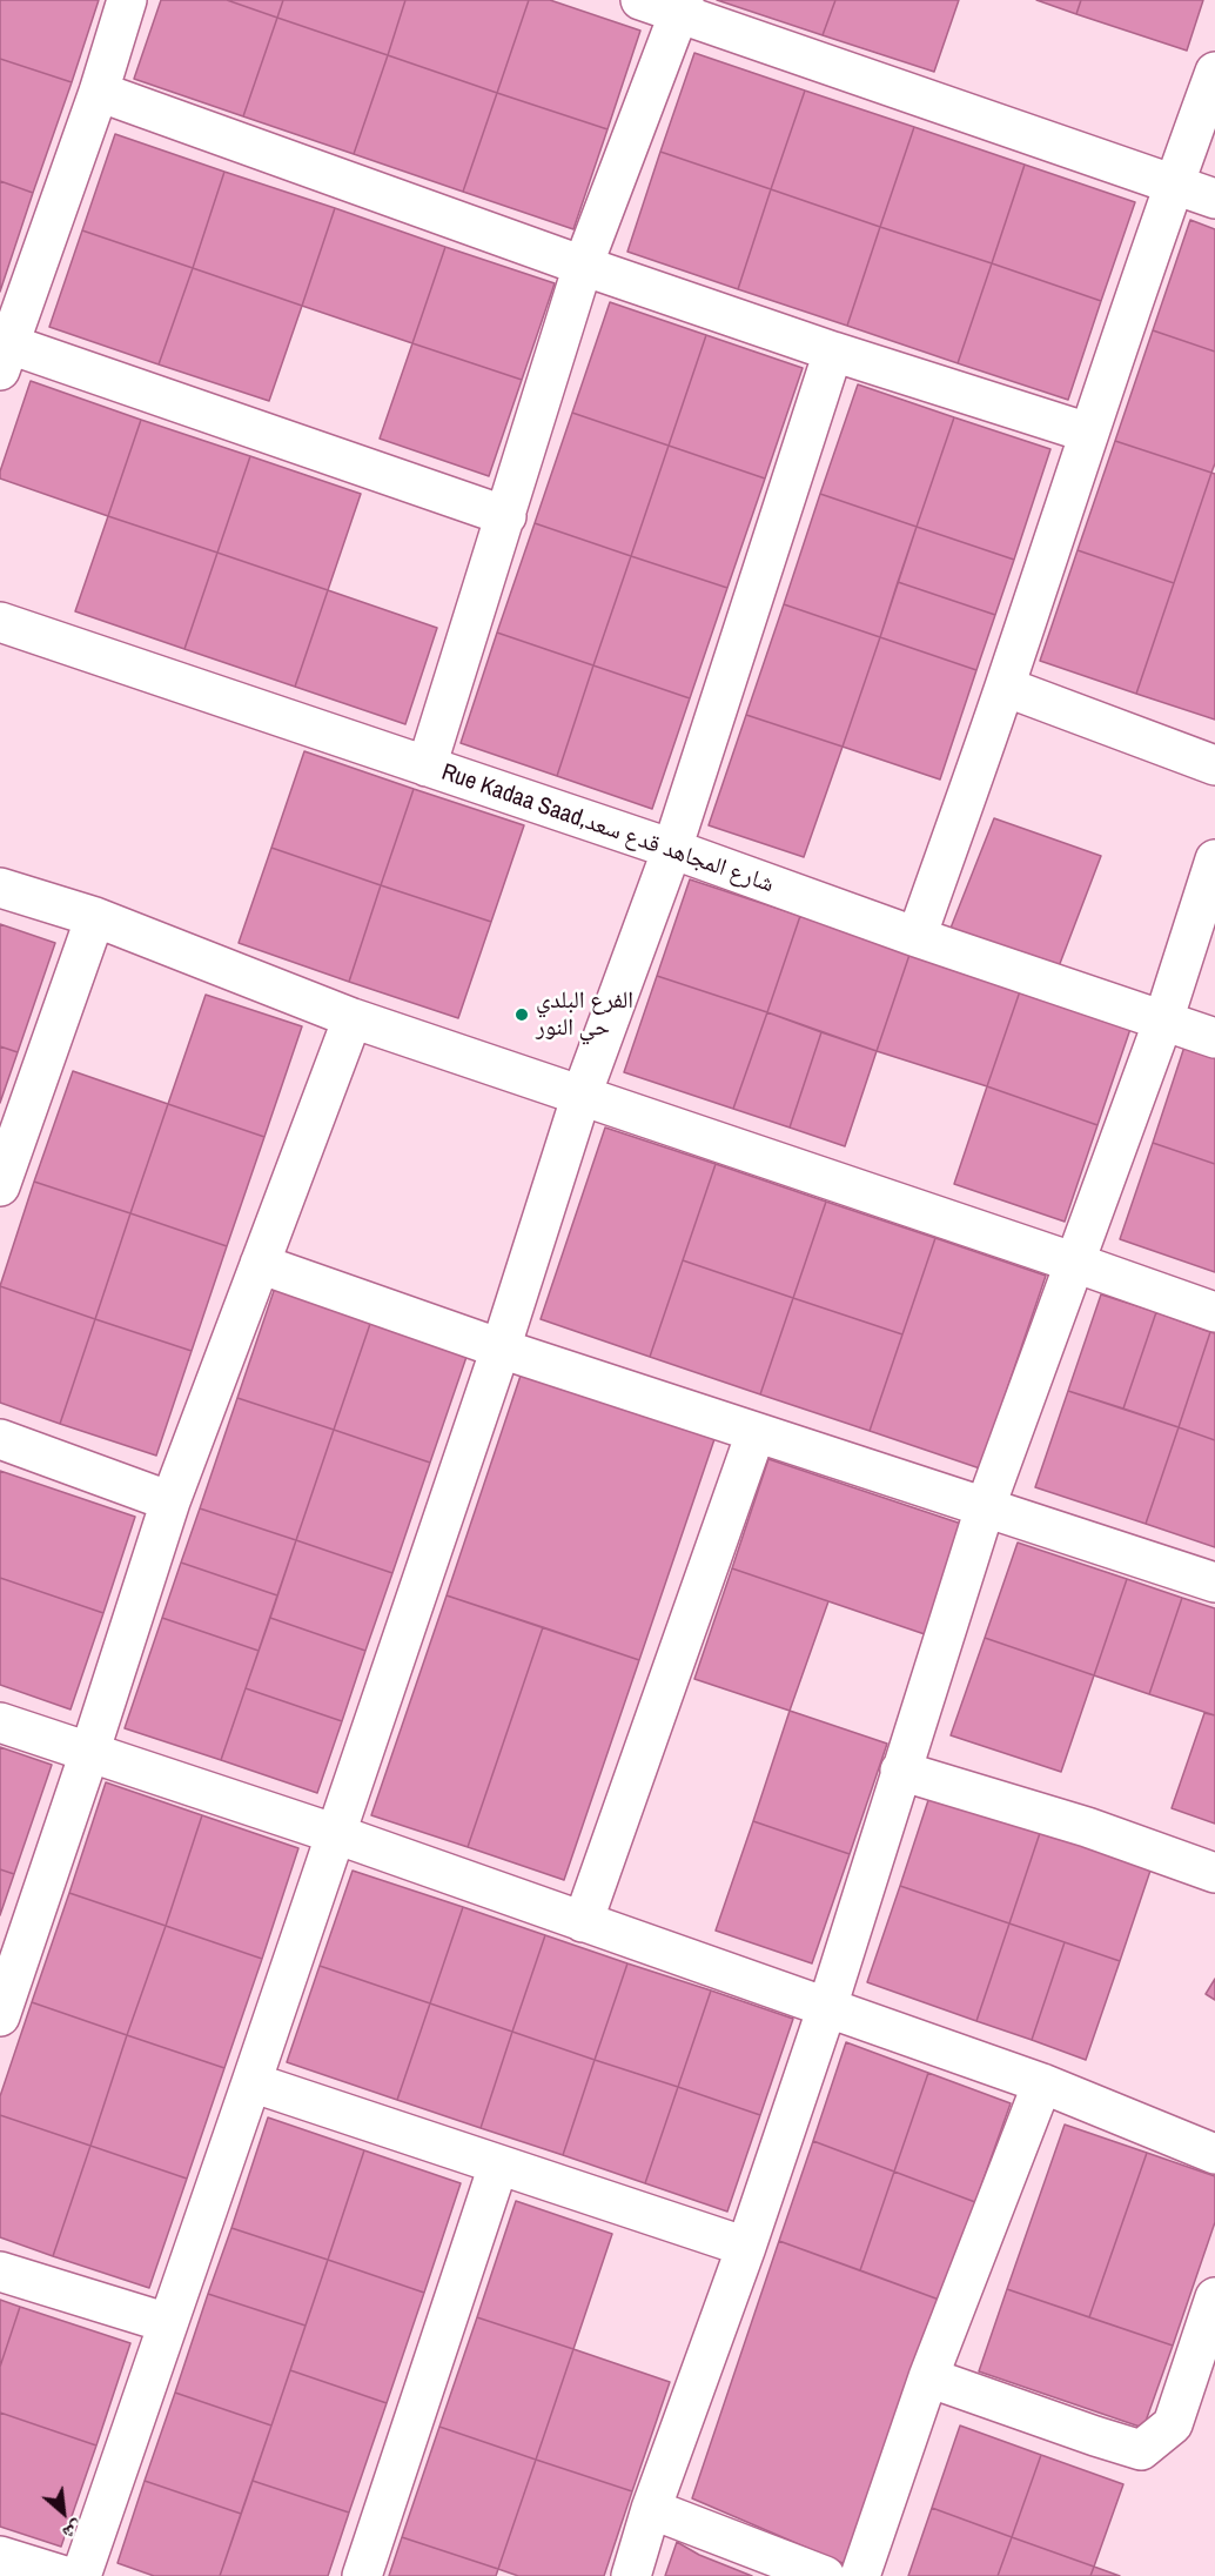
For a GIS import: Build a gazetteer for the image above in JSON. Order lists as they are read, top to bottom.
{
  "streets": {
    "street": ["Rue Kadaa Saad,شارع المجاهد قدع سعد"]
  },
  "places": ["الفرع البلدي حي النور"],
  "north": "bottom right"
}
